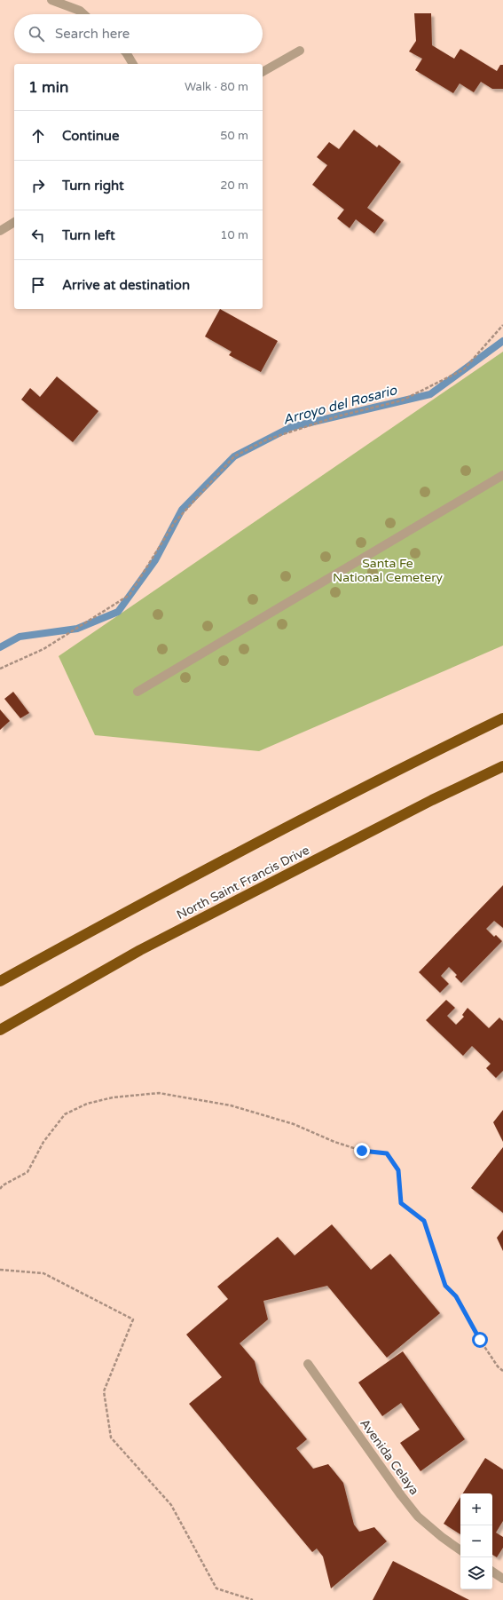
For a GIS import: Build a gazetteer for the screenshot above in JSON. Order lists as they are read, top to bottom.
{
  "streets": {
    "highway": ["North Saint Francis Drive"],
    "street": ["Avenida Celaya"]
  },
  "water": ["Arroyo del Rosario"],
  "parks": ["Santa Fe National Cemetery"],
  "page": {
    "search": "Search here",
    "heading": ["1 min", "Walk · 80 m"],
    "list": [
      ["Continue", "50 m"],
      ["Turn right", "20 m"],
      ["Turn left", "10 m"],
      "Arrive at destination"
    ],
    "map_buttons": ["+", "−"]
  }
}
